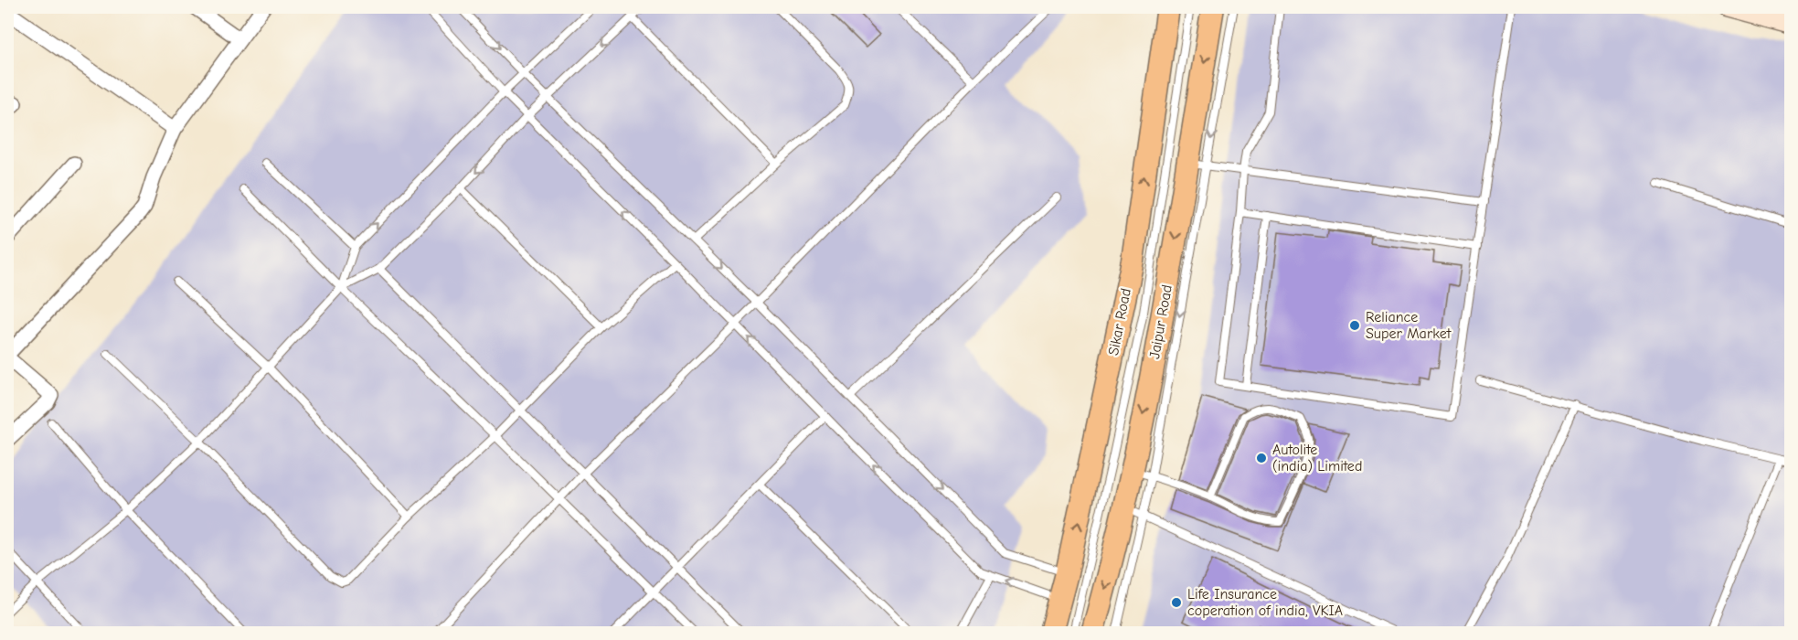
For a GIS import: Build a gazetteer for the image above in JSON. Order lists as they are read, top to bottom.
{
  "streets": {
    "main road": ["Sikar Road", "Jaipur Road"]
  },
  "one_way": ["Sikar Road", "Jaipur Road"],
  "places": ["Reliance Super Market", "Autolite (india) Limited", "Life Insurance coperation of india, VKIA"]
}
